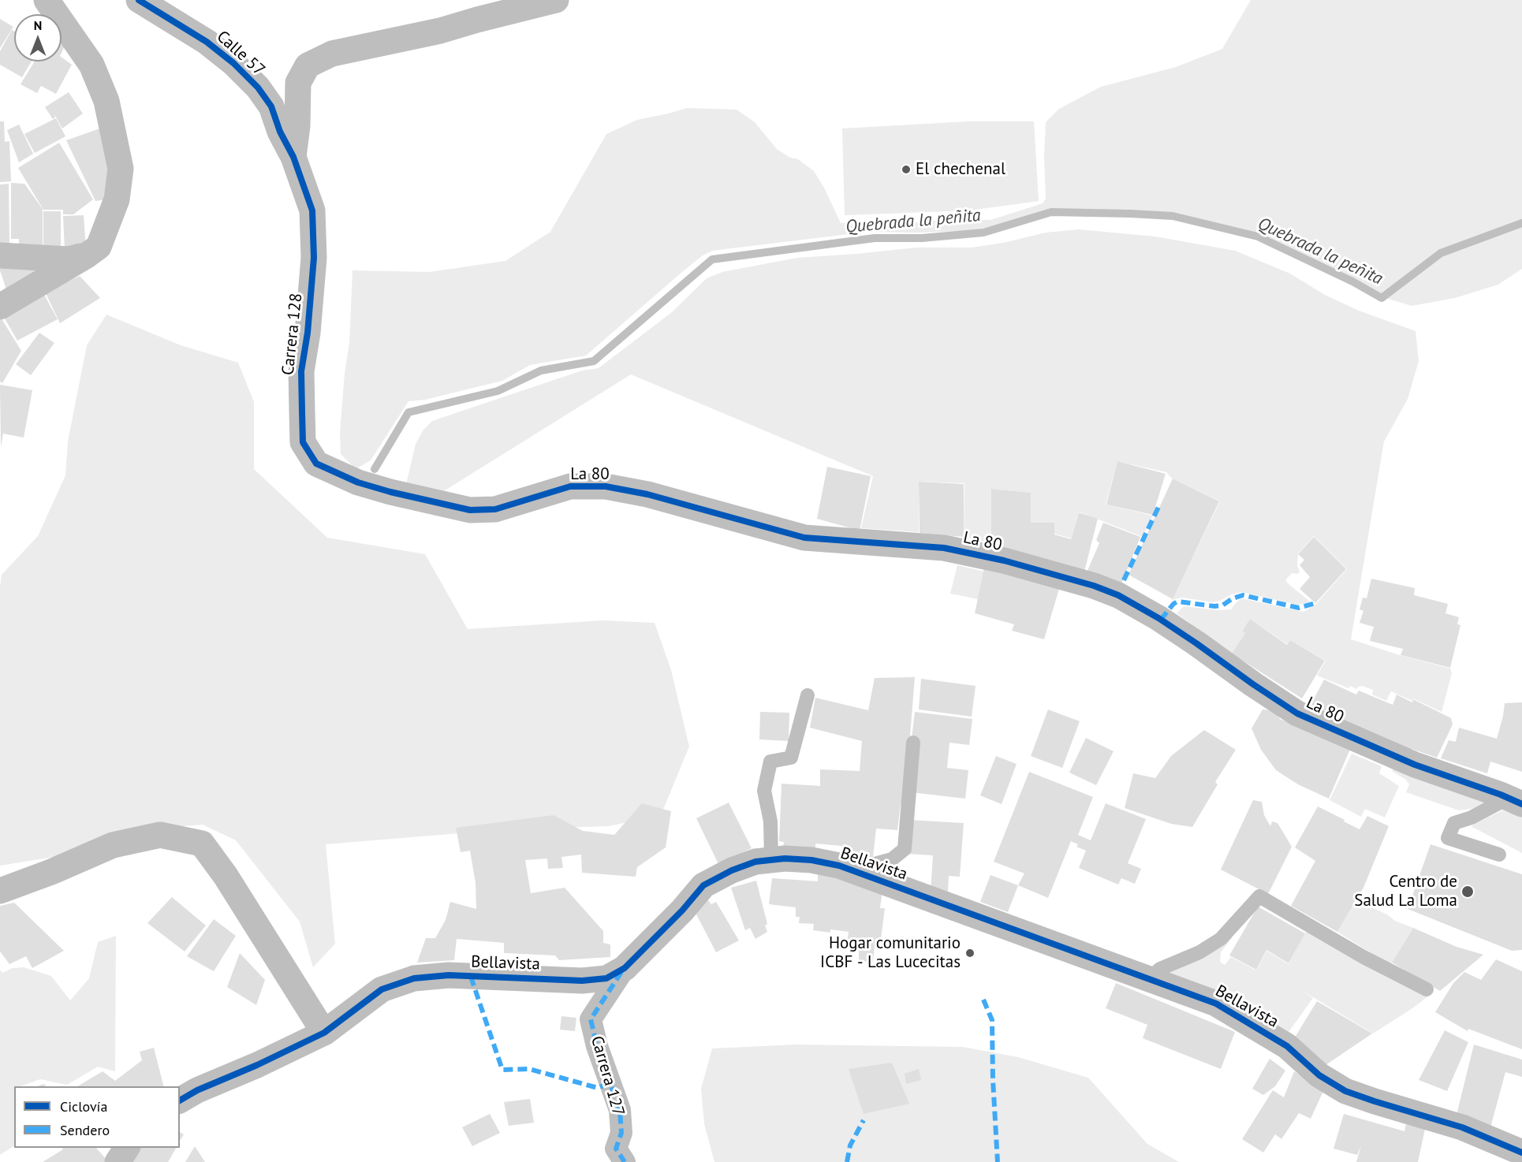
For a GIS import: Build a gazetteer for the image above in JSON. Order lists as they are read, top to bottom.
{
  "streets": {
    "street": [
      "Calle 57",
      "Carrera 128",
      "La 80",
      "Bellavista",
      "Carrera 127"
    ]
  },
  "crossings": [
    ["Calle 57", "Carrera 128"],
    ["Carrera 128", "La 80"],
    ["Bellavista", "Carrera 127"]
  ],
  "water": ["Quebrada la peñita"],
  "places": ["El chechenal", "Centro de Salud La Loma", "Hogar comunitario ICBF - Las Lucecitas"],
  "legend": ["Ciclovía", "Sendero"],
  "north": "top"
}
